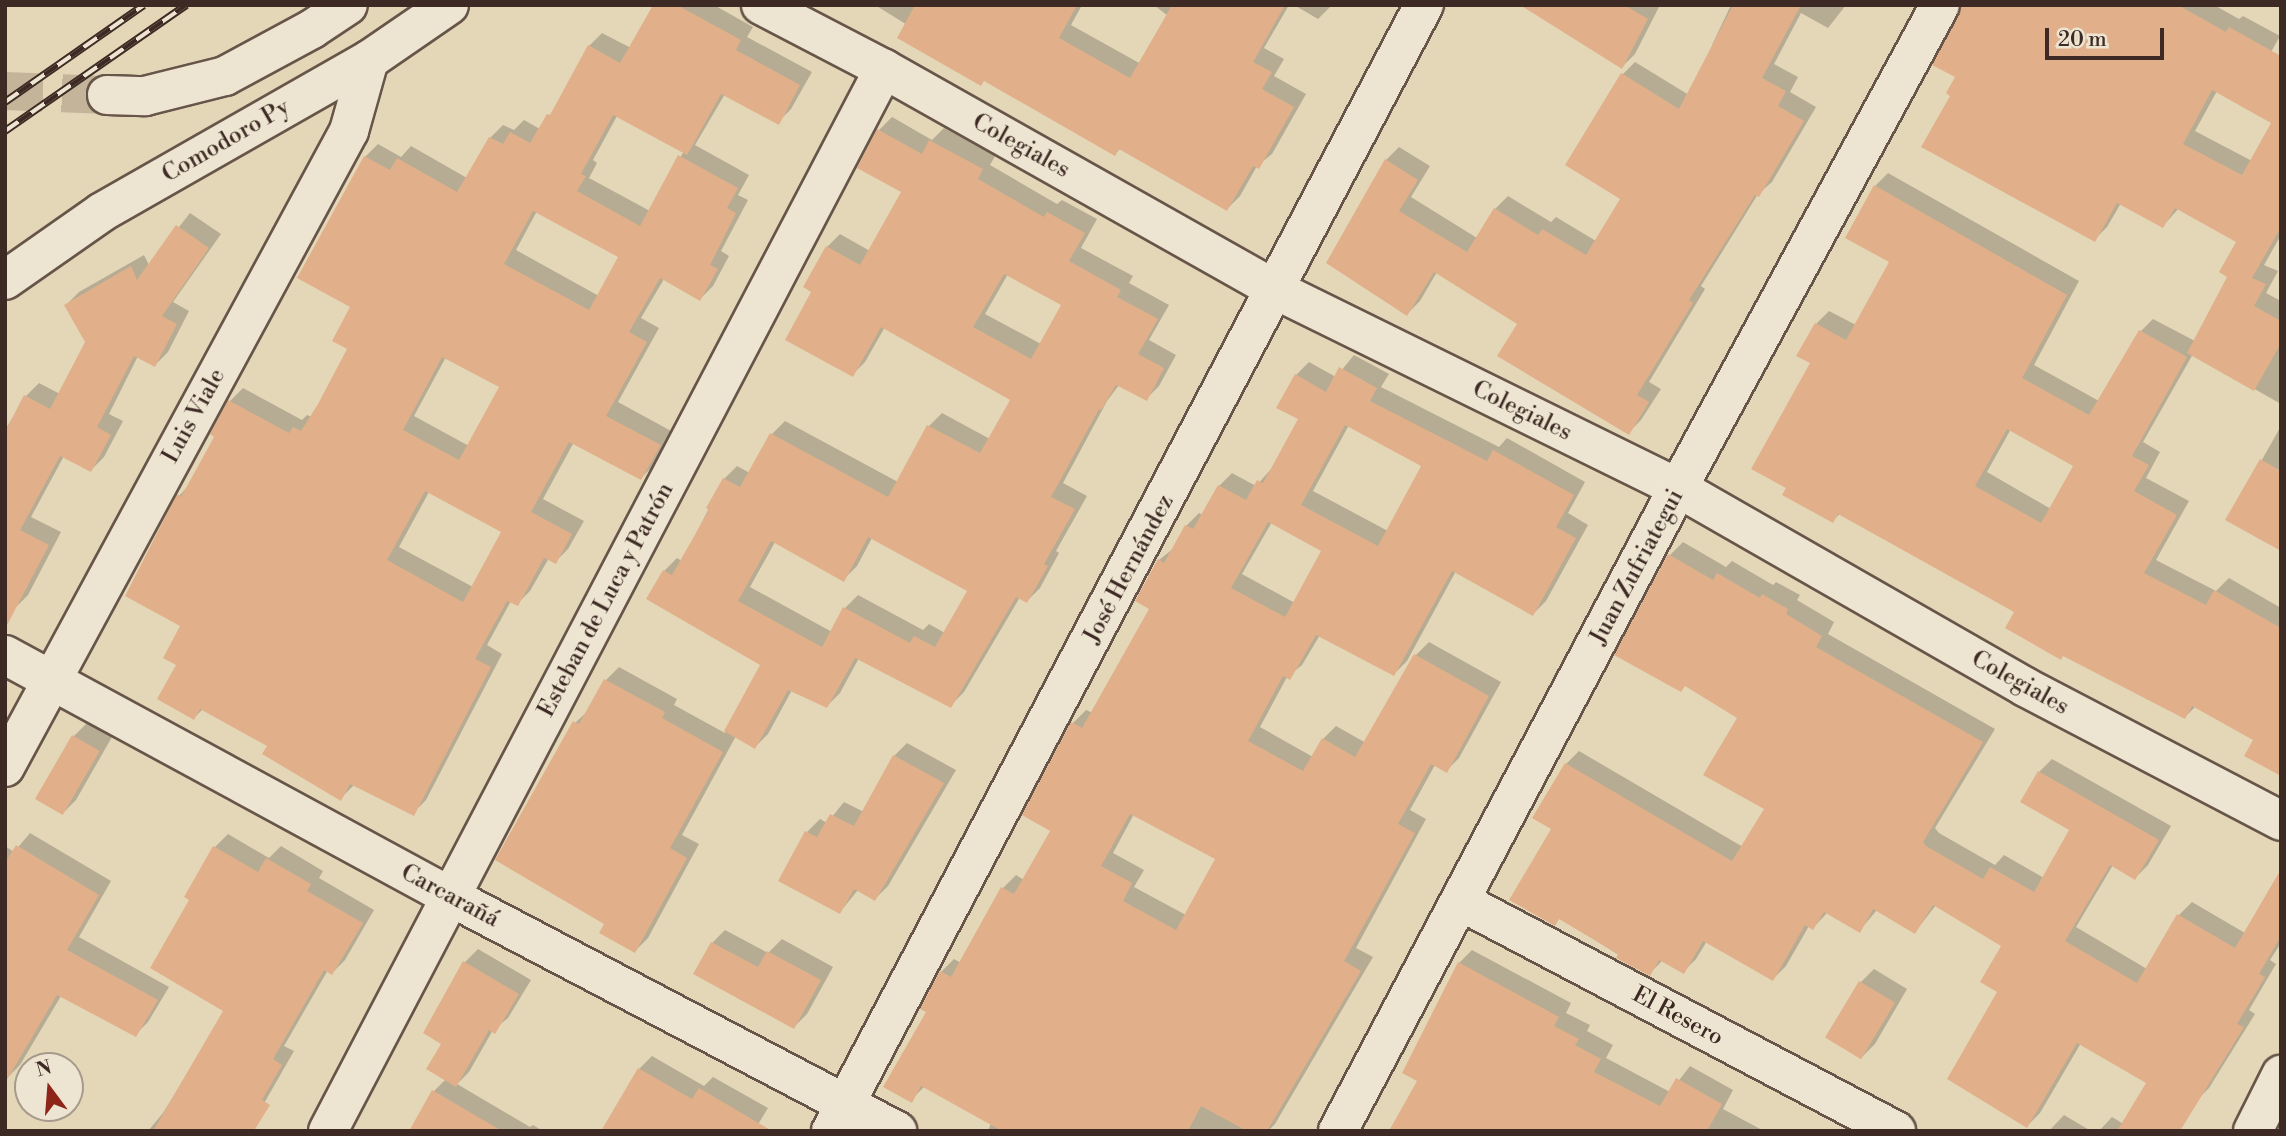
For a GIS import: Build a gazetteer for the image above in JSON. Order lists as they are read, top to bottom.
{
  "streets": {
    "street": [
      "Comodoro Py",
      "Colegiales",
      "Luis Viale",
      "Juan Zufriategui",
      "José Hernández",
      "Esteban de Luca y Patrón",
      "Carcarañá",
      "El Resero"
    ]
  },
  "crossings": [
    ["Comodoro Py", "Luis Viale"],
    ["Colegiales", "Juan Zufriategui"],
    ["Colegiales", "José Hernández"],
    ["Colegiales", "Esteban de Luca y Patrón"],
    ["Luis Viale", "Carcarañá"],
    ["Juan Zufriategui", "El Resero"],
    ["José Hernández", "Carcarañá"],
    ["Esteban de Luca y Patrón", "Carcarañá"]
  ],
  "scale_bar": "20 m",
  "north": "top"
}
